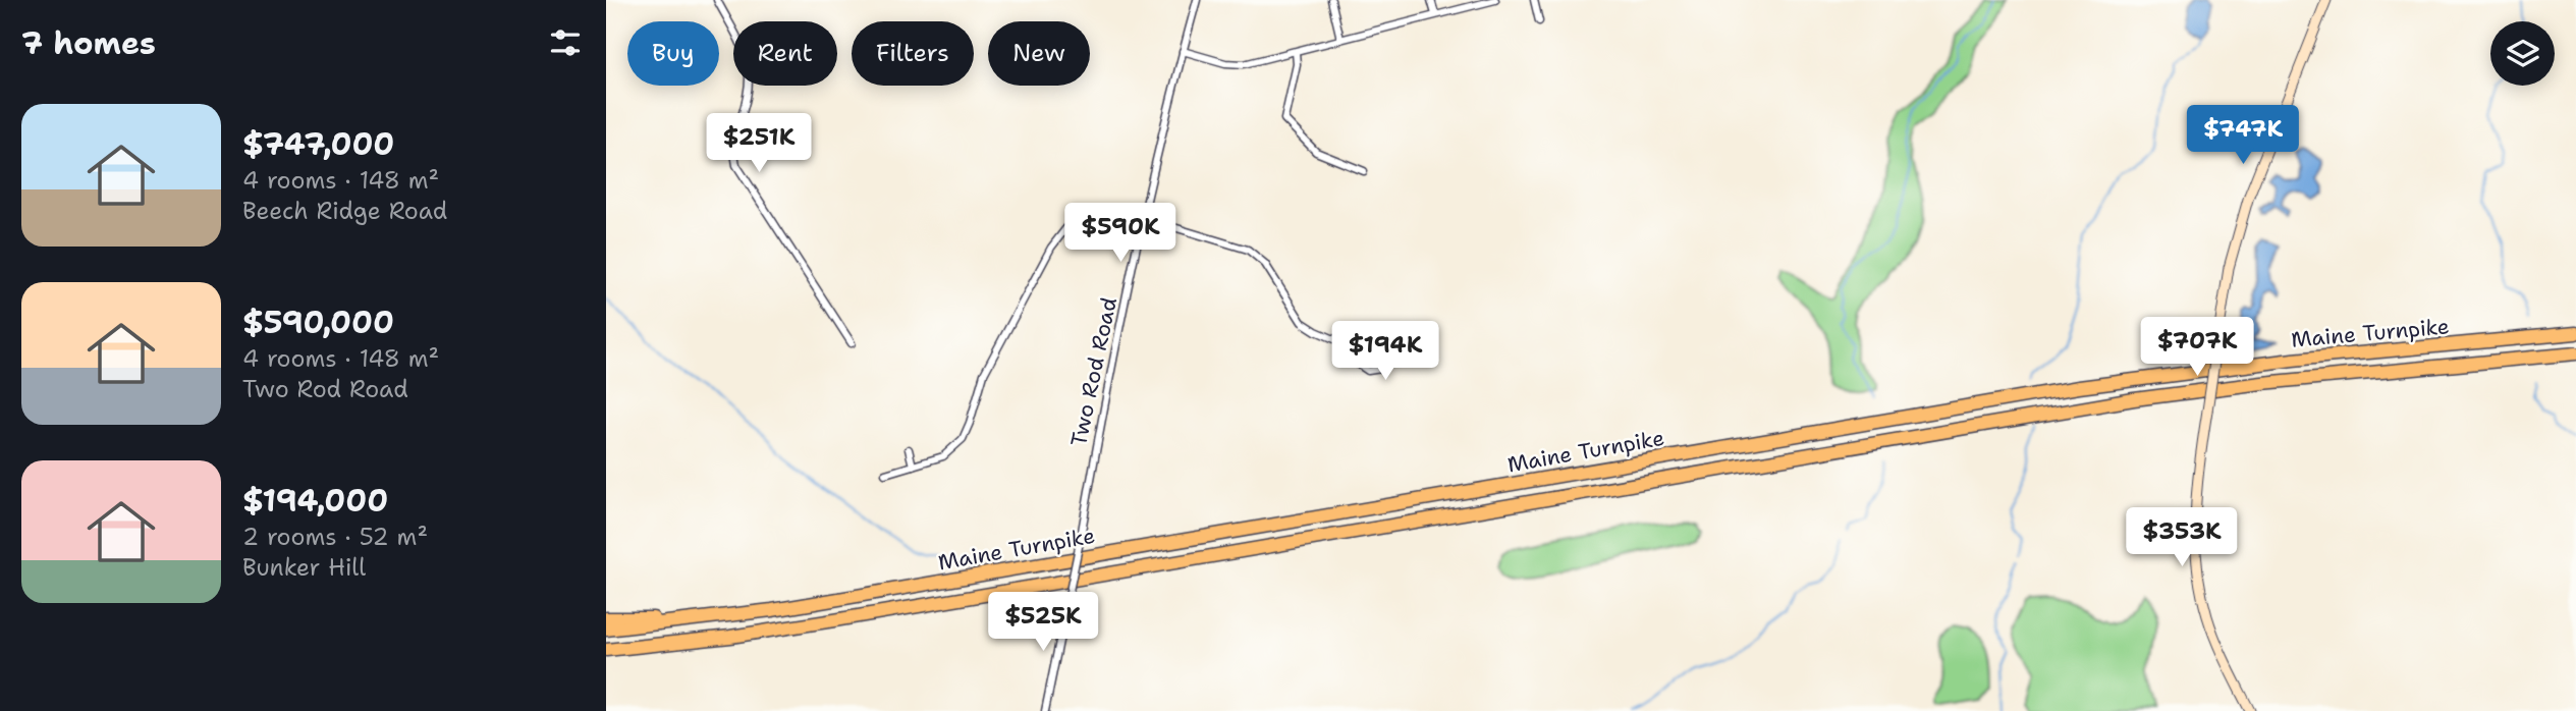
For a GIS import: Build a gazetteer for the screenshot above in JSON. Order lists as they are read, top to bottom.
{
  "streets": {
    "highway": ["Maine Turnpike"],
    "street": ["Two Rod Road"]
  },
  "page": {
    "heading": "7 homes",
    "chip": [
      "Buy",
      "Rent",
      "Filters",
      "New"
    ],
    "list": [
      {
        "name": "$747,000",
        "note": "4 rooms · 148 m² · Beech Ridge Road"
      },
      {
        "name": "$590,000",
        "note": "4 rooms · 148 m² · Two Rod Road"
      },
      {
        "name": "$194,000",
        "note": "2 rooms · 52 m² · Bunker Hill"
      }
    ],
    "price": [
      "$747K",
      "$251K",
      "$590K",
      "$707K",
      "$194K",
      "$353K",
      "$525K"
    ]
  }
}
